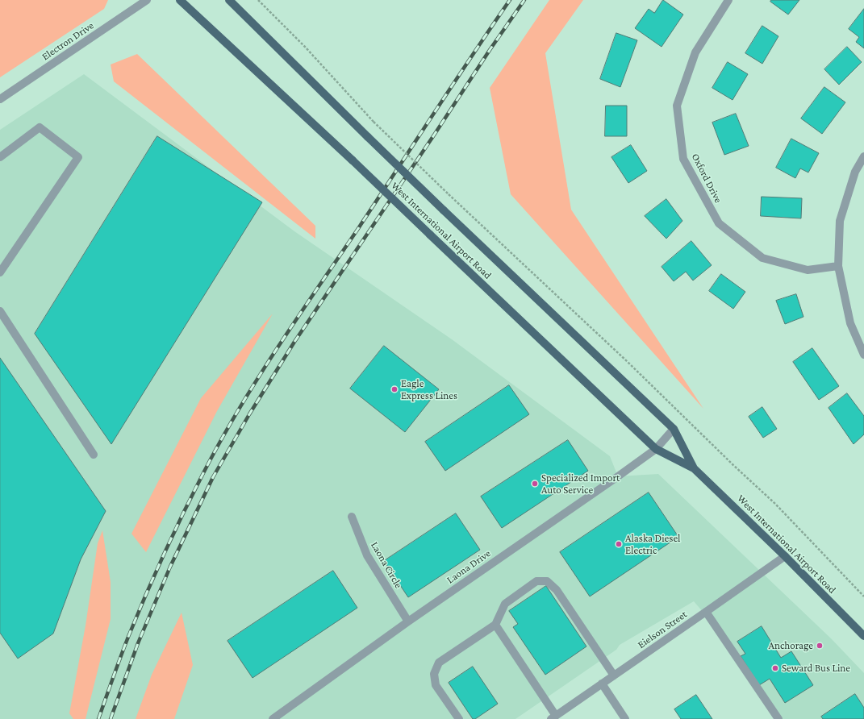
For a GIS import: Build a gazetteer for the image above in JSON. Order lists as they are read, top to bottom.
{
  "streets": {
    "main road": ["West International Airport Road"],
    "street": [
      "Electron Drive",
      "Oxford Drive",
      "Laona Circle",
      "Laona Drive",
      "Eielson Street"
    ]
  },
  "crossings": [
    ["West International Airport Road", "Laona Drive"],
    ["West International Airport Road", "Eielson Street"],
    ["Laona Circle", "Laona Drive"]
  ],
  "places": [
    "Eagle Express Lines",
    "Specialized Import Auto Service",
    "Alaska Diesel Electric",
    "Anchorage",
    "Seward Bus Line"
  ]
}
